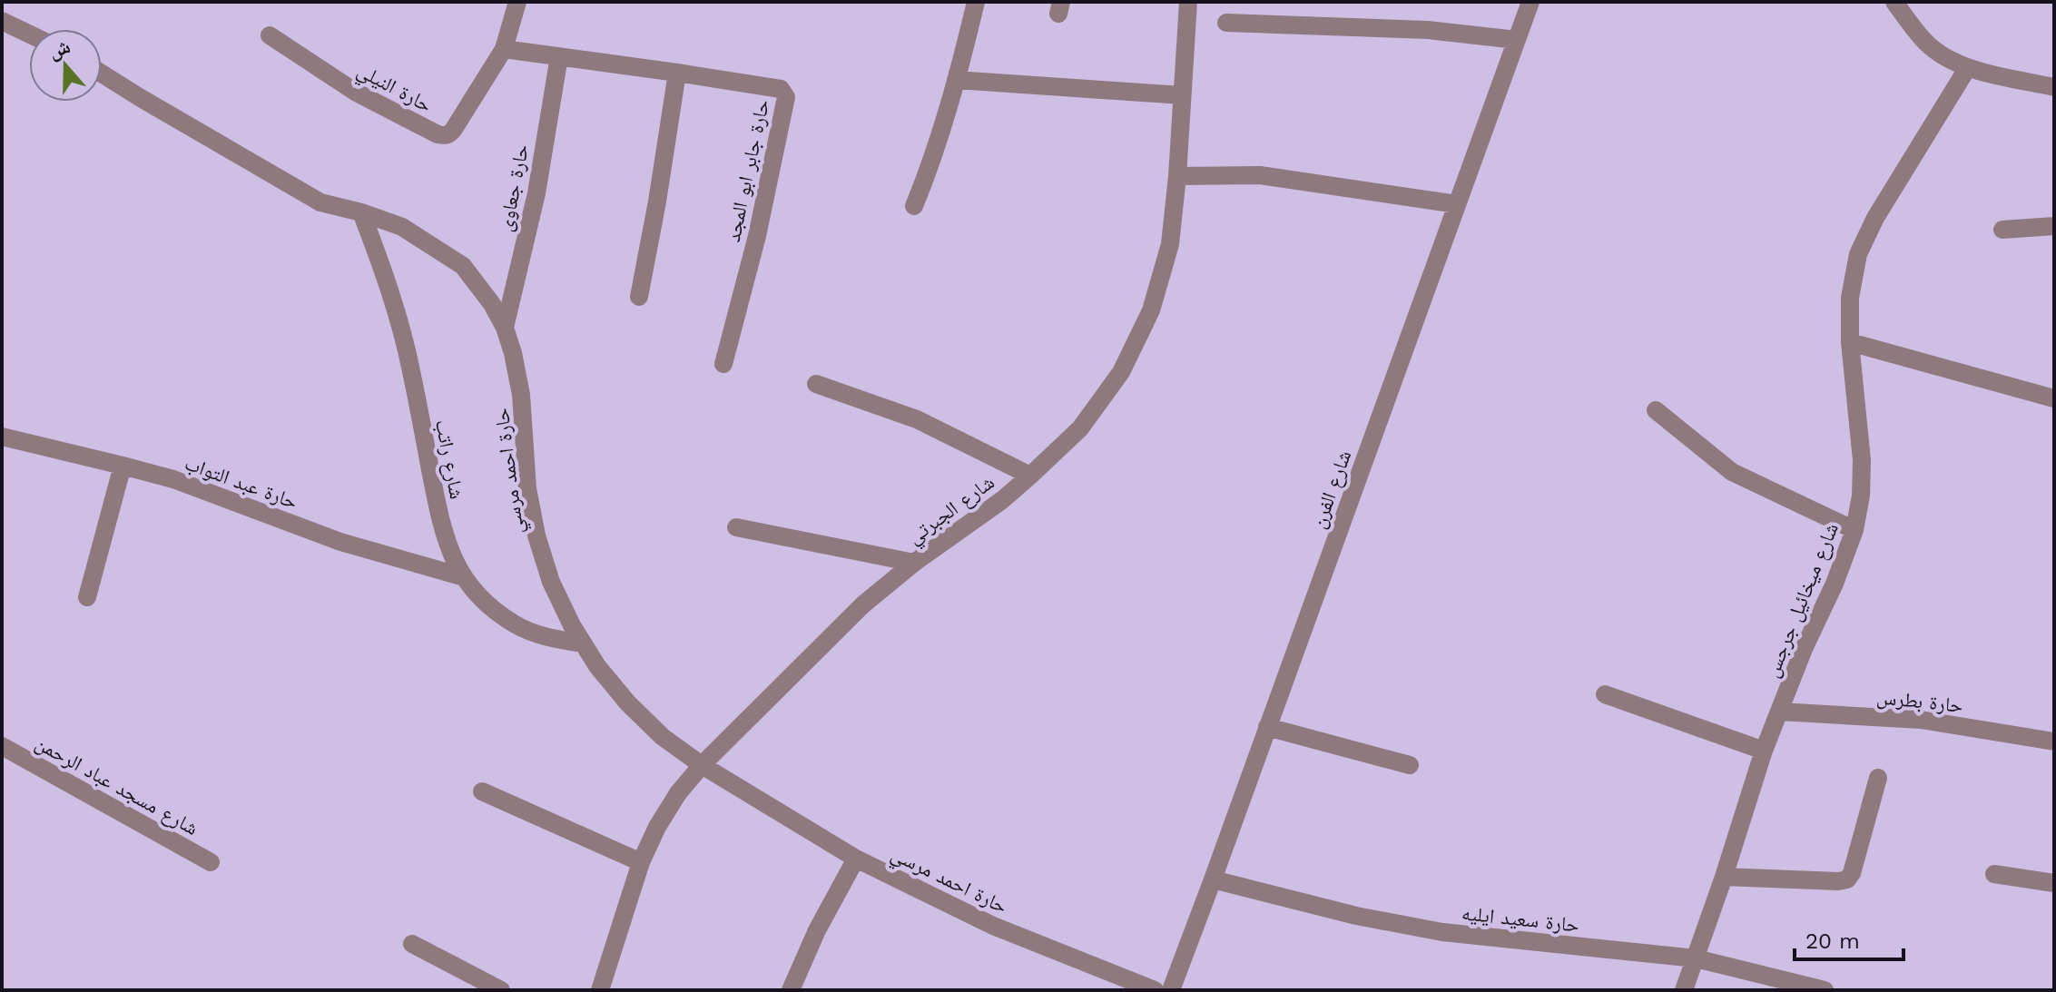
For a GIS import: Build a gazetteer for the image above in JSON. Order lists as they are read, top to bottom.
{
  "streets": {
    "street": [
      "حارة النيلي",
      "حارة جابر ابو المجد",
      "حارة جعاوى",
      "شارع راتب",
      "حارة احمد مرسي",
      "حارة عبد التواب",
      "شارع الفرن",
      "شارع الجبرتي",
      "شارع ميخائيل جرجس",
      "حارة بطرس",
      "شارع مسجد عباد الرحمن",
      "حارة سعيد ايليه"
    ]
  },
  "crossings": [
    ["حارة النيلي", "حارة جابر ابو المجد"],
    ["حارة جابر ابو المجد", "حارة جعاوى"],
    ["حارة جعاوى", "حارة احمد مرسي"],
    ["شارع راتب", "حارة احمد مرسي"],
    ["شارع راتب", "حارة عبد التواب"],
    ["حارة احمد مرسي", "شارع الجبرتي"],
    ["شارع الفرن", "حارة سعيد ايليه"],
    ["شارع ميخائيل جرجس", "حارة بطرس"],
    ["شارع ميخائيل جرجس", "حارة سعيد ايليه"]
  ],
  "scale_bar": "20 m",
  "north": "top"
}
